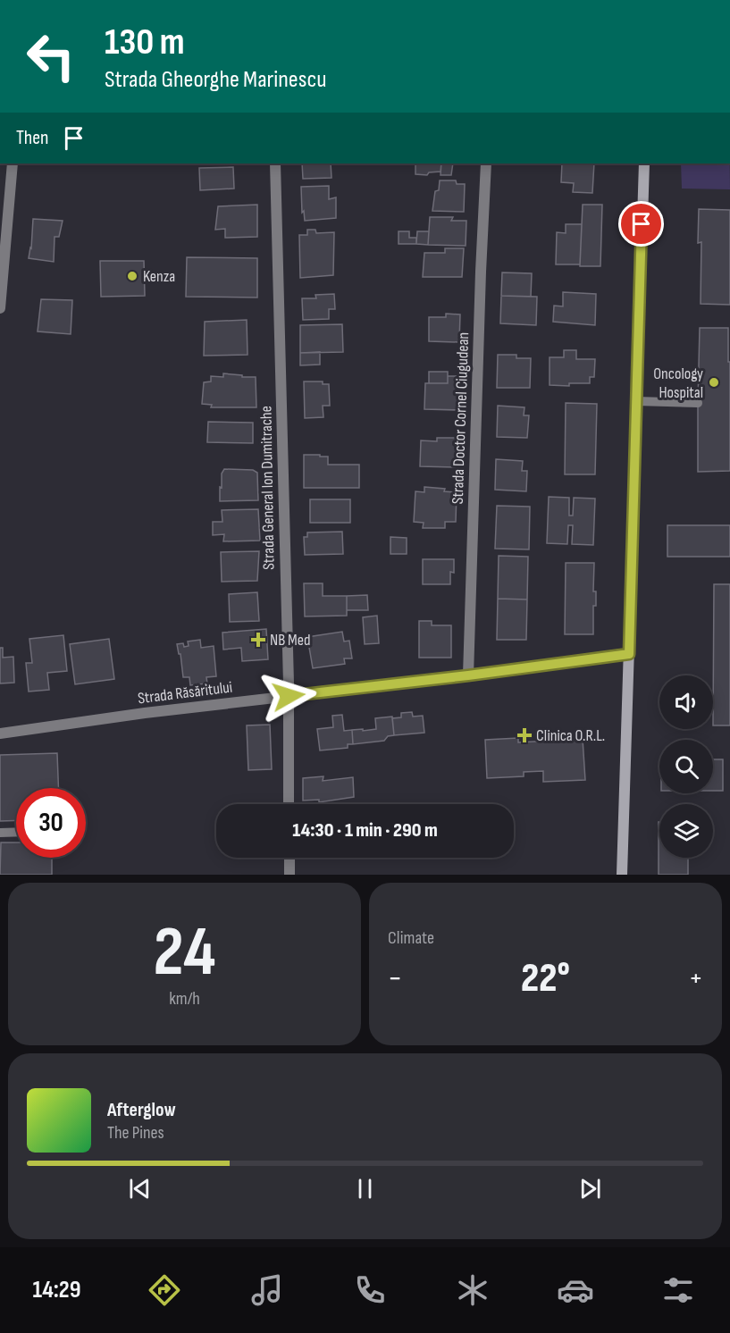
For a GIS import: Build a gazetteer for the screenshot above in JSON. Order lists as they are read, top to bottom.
{
  "streets": {
    "street": ["Strada Doctor Cornel Ciugudean", "Strada General Ion Dumitrache", "Strada Răsăritului"]
  },
  "crossings": [
    ["Strada Doctor Cornel Ciugudean", "Strada Răsăritului"],
    ["Strada General Ion Dumitrache", "Strada Răsăritului"]
  ],
  "places": {
    "other": ["Kenza", "Oncology Hospital"],
    "health": ["NB Med", "Clinica O.R.L."]
  },
  "page": {
    "turn": ["130 m", "Strada Gheorghe Marinescu"],
    "then": "Then",
    "limit": "30",
    "trip": "14:30 · 1 min · 290 m",
    "tile": [
      ["24", "km/h"],
      "Climate"
    ],
    "heat": ["−", "22°", "+"],
    "song": ["Afterglow", "The Pines"],
    "tabs": "14:29"
  }
}
